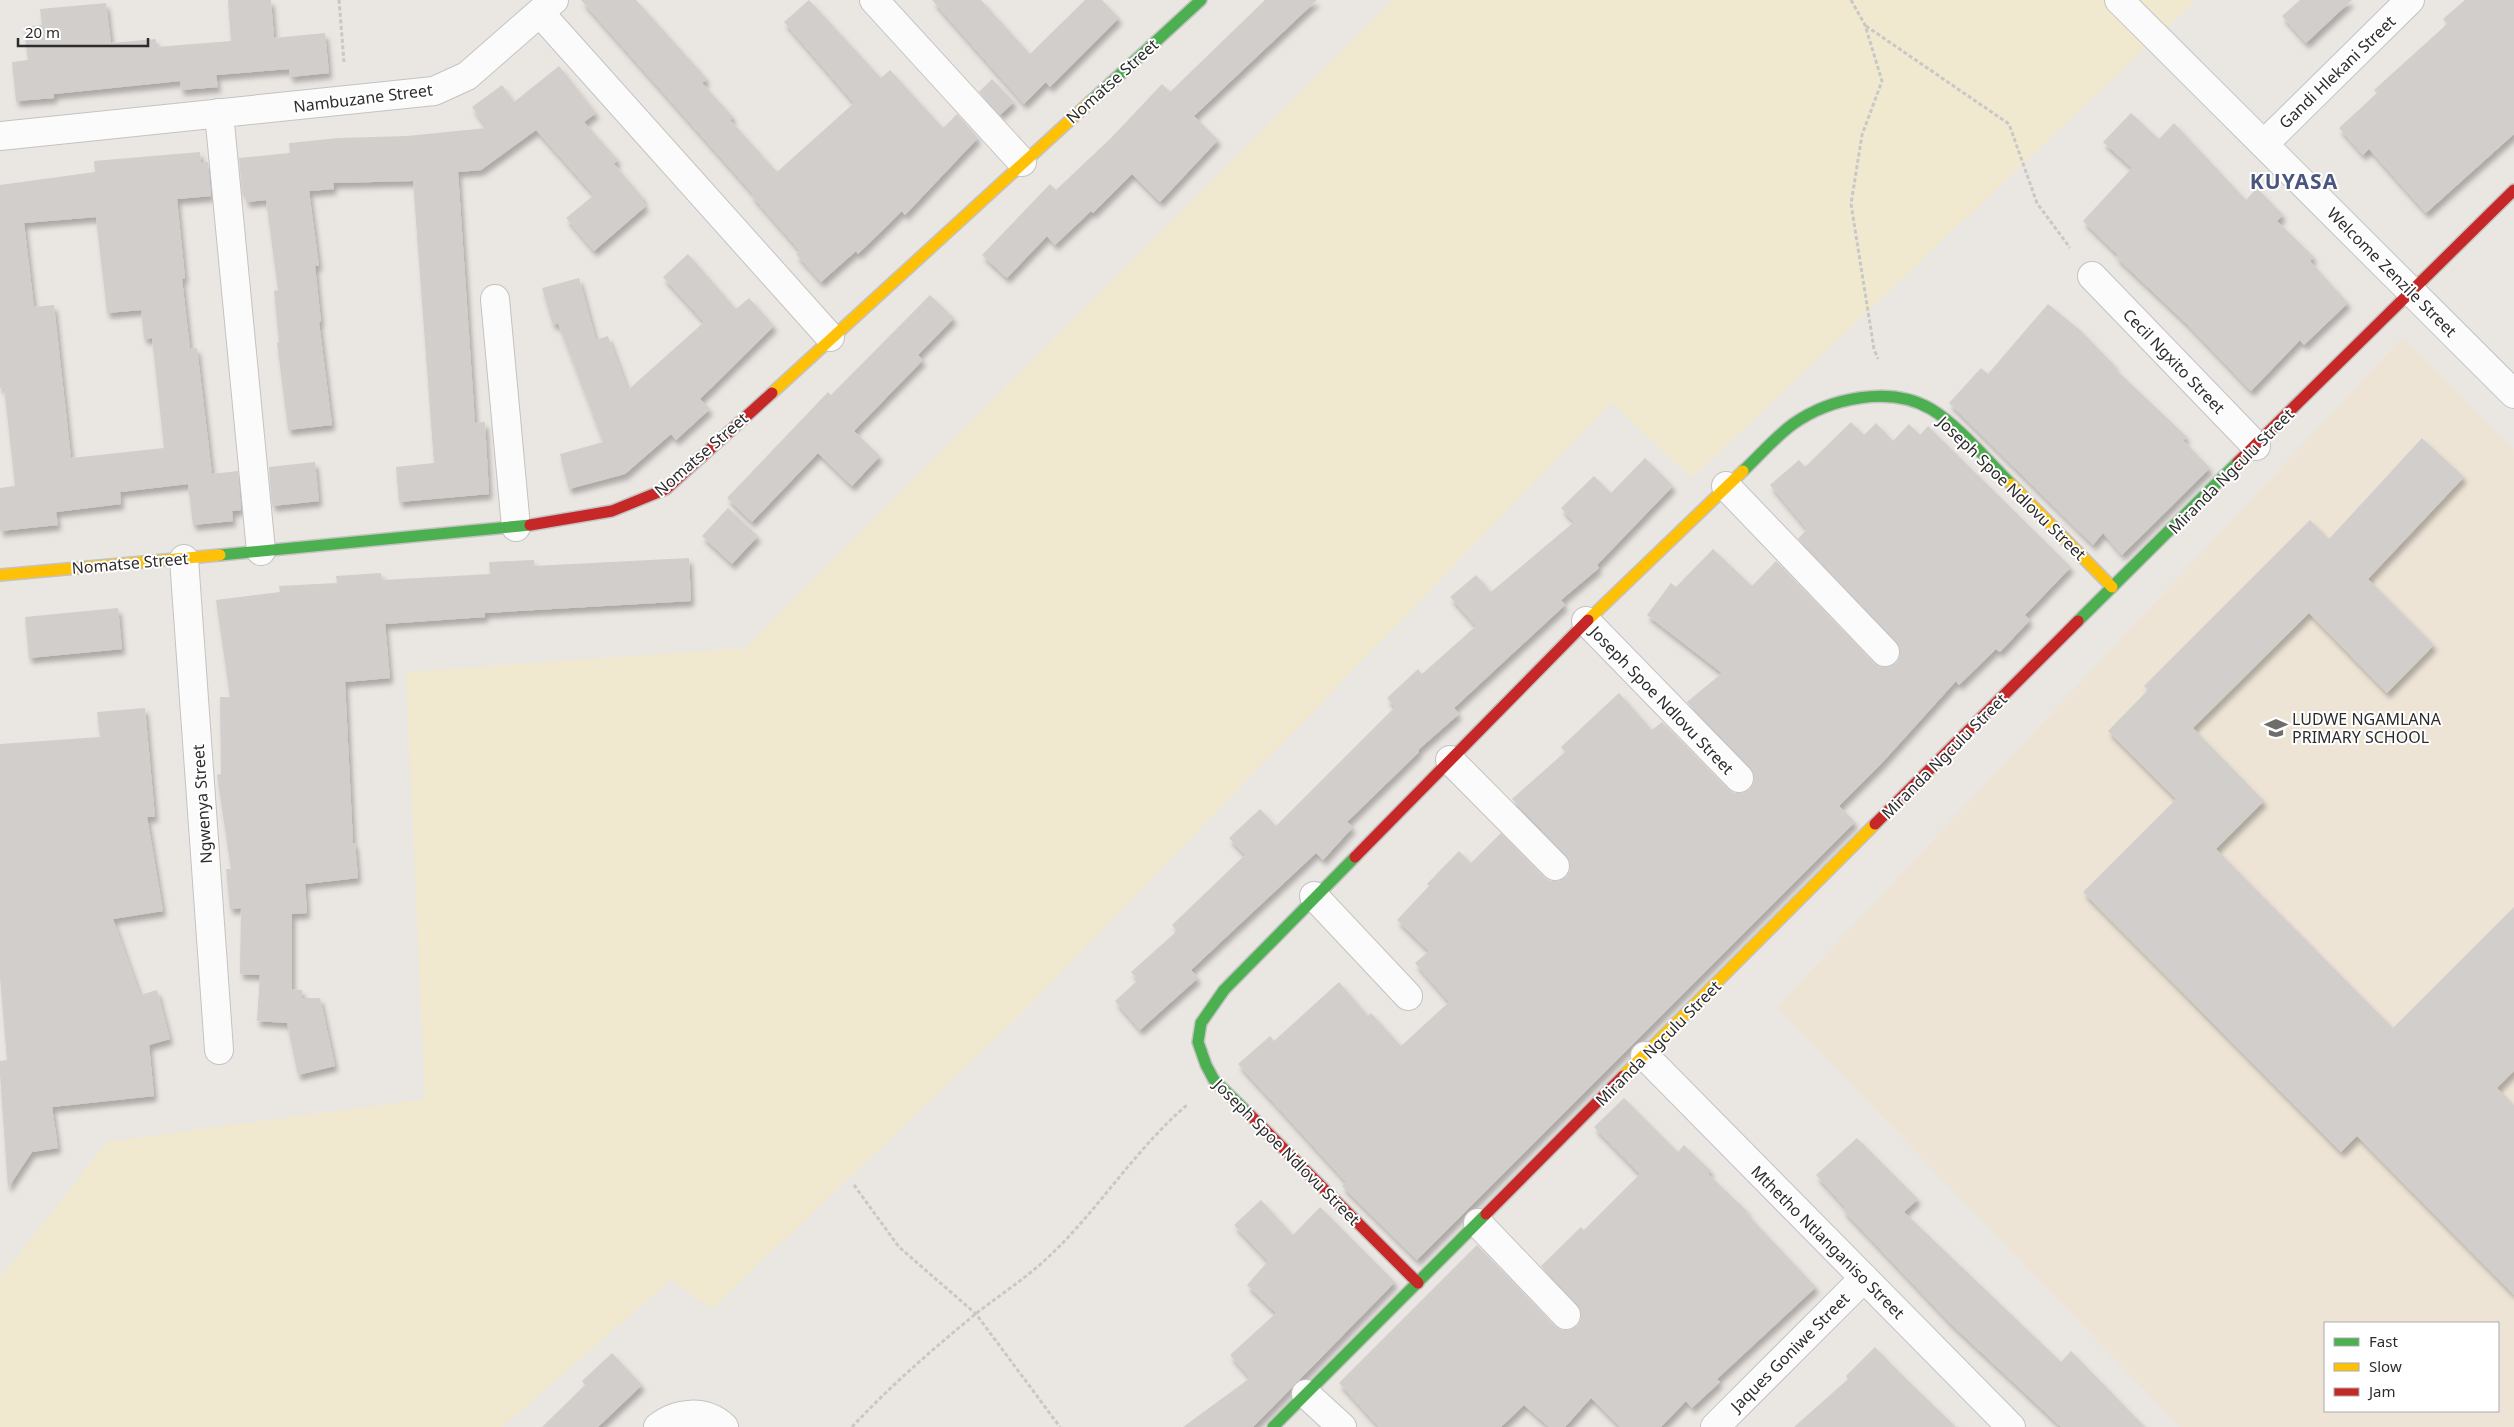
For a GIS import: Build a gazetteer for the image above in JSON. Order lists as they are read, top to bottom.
{
  "streets": {
    "street": [
      "Gandi Hlekani Street",
      "Nomatse Street",
      "Nambuzane Street",
      "Welcome Zenzile Street",
      "Cecil Ngxito Street",
      "Miranda Ngculu Street",
      "Joseph Spoe Ndlovu Street",
      "Ngwenya Street",
      "Mthetho Ntlanganiso Street",
      "Jaques Goniwe Street"
    ]
  },
  "crossings": [
    ["Gandi Hlekani Street", "Welcome Zenzile Street"],
    ["Nomatse Street", "Nambuzane Street"],
    ["Nomatse Street", "Ngwenya Street"],
    ["Welcome Zenzile Street", "Miranda Ngculu Street"],
    ["Cecil Ngxito Street", "Miranda Ngculu Street"],
    ["Miranda Ngculu Street", "Joseph Spoe Ndlovu Street"],
    ["Miranda Ngculu Street", "Mthetho Ntlanganiso Street"],
    ["Mthetho Ntlanganiso Street", "Jaques Goniwe Street"]
  ],
  "districts": ["KUYASA"],
  "places": {
    "school or university": ["LUDWE NGAMLANA PRIMARY SCHOOL"]
  },
  "legend": ["Fast", "Slow", "Jam"],
  "scale_bar": "20 m"
}
